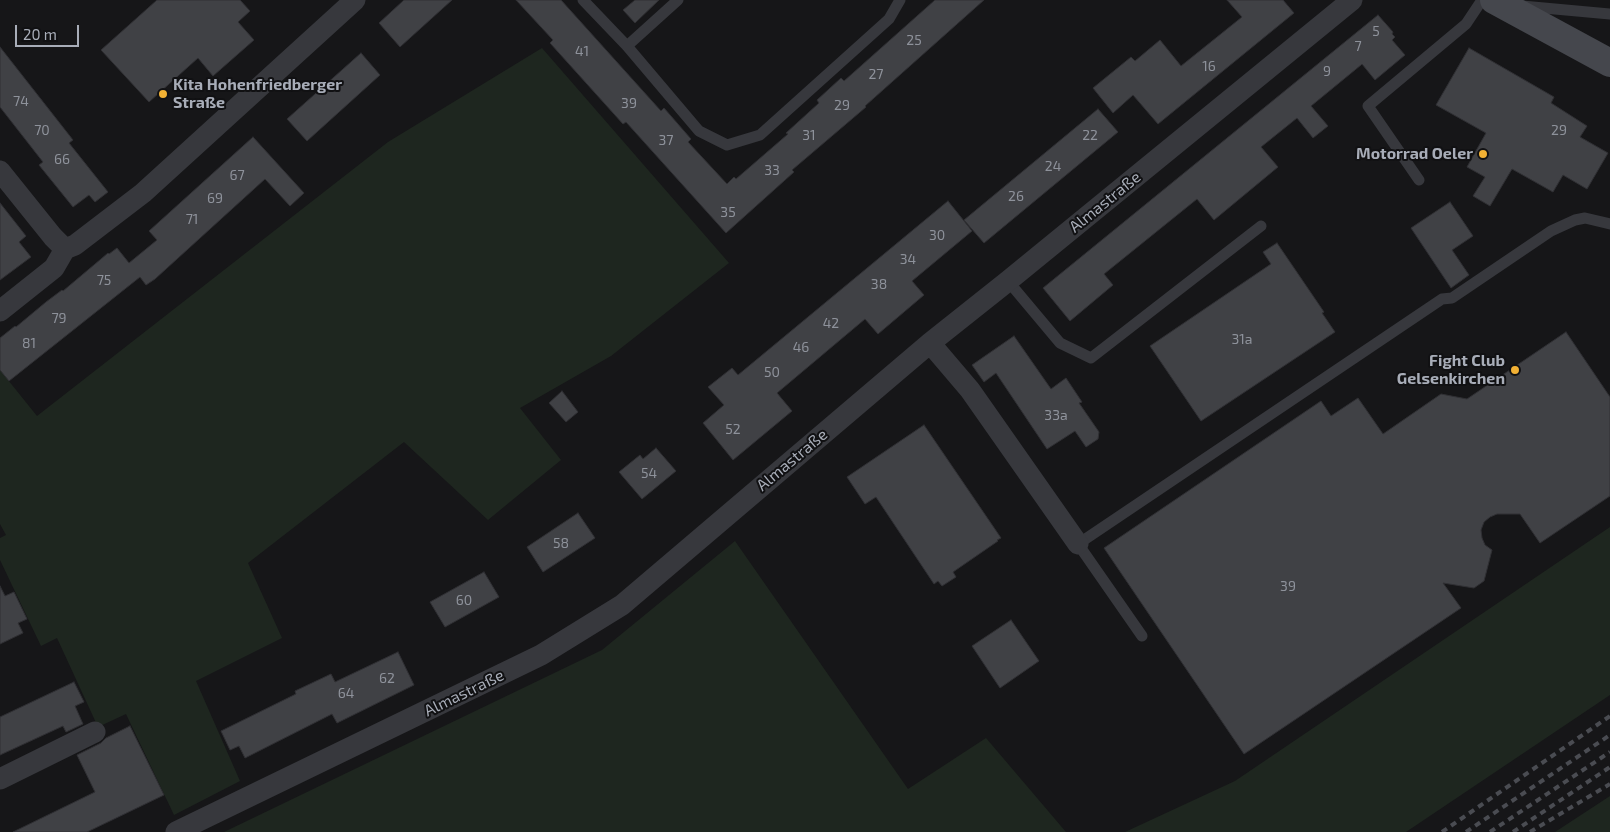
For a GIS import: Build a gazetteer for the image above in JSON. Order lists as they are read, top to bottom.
{
  "streets": {
    "street": ["Almastraße"]
  },
  "places": ["Kita Hohenfriedberger Straße", "Motorrad Oeler", "Fight Club Gelsenkirchen"],
  "house_numbers": [
    "5",
    "25",
    "7",
    "41",
    "16",
    "9",
    "27",
    "74",
    "39",
    "29",
    "70",
    "29",
    "31",
    "22",
    "37",
    "66",
    "24",
    "33",
    "67",
    "26",
    "69",
    "35",
    "71",
    "30",
    "34",
    "75",
    "38",
    "79",
    "42",
    "31a",
    "81",
    "46",
    "50",
    "33a",
    "52",
    "54",
    "58",
    "39",
    "60",
    "62",
    "64"
  ],
  "scale_bar": "20 m"
}
